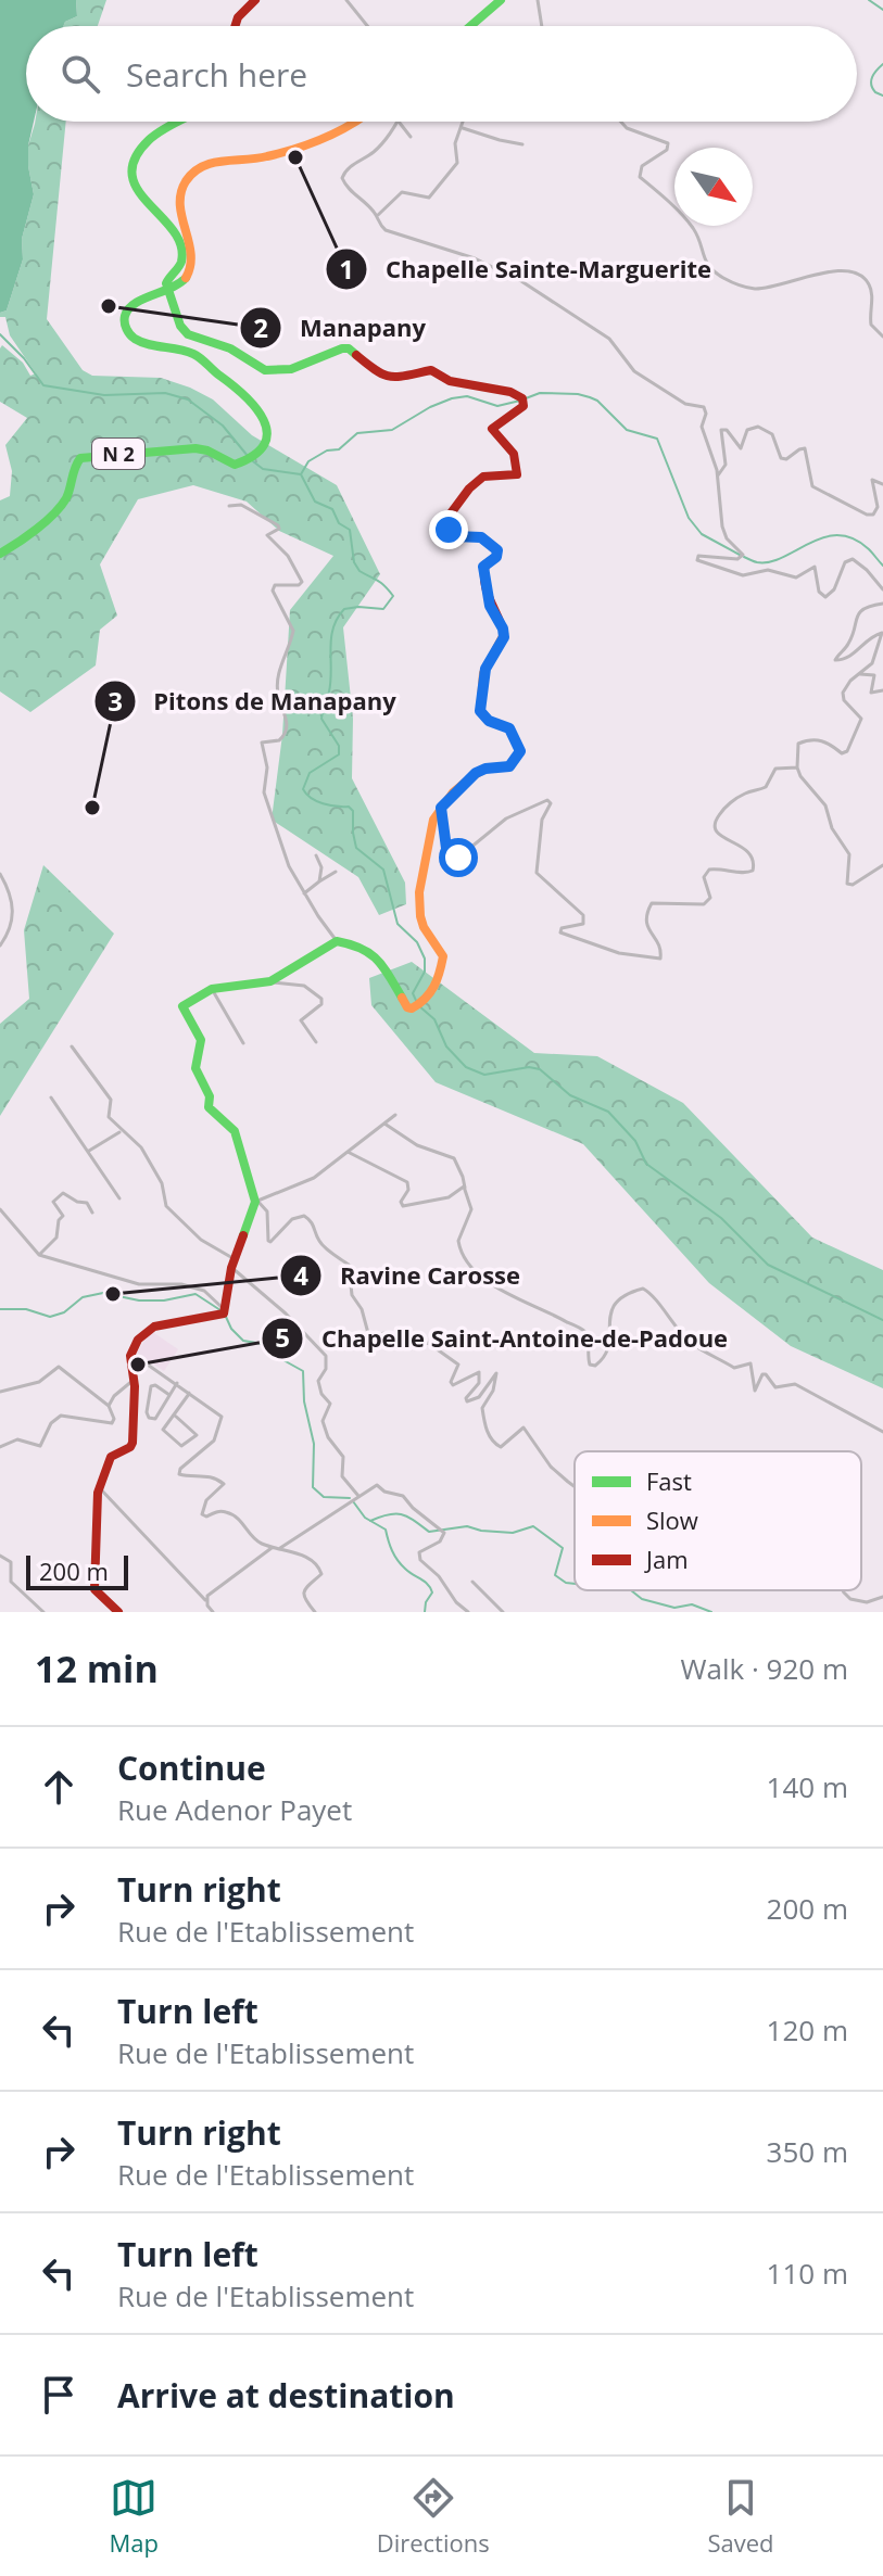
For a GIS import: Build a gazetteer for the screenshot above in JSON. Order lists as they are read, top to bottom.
{
  "streets": {
    "main road": ["N 2"]
  },
  "places": [
    "Chapelle Sainte-Marguerite",
    "Manapany",
    "Pitons de Manapany",
    "Ravine Carosse",
    "Chapelle Saint-Antoine-de-Padoue"
  ],
  "legend": ["Fast", "Slow", "Jam"],
  "scale_bar": "200 m",
  "north": "bottom right",
  "page": {
    "search": "Search here",
    "scale": "200 m",
    "heading": ["12 min", "Walk · 920 m"],
    "list": [
      ["Continue", "Rue Adenor Payet", "140 m"],
      ["Turn right", "Rue de l'Etablissement", "200 m"],
      ["Turn left", "Rue de l'Etablissement", "120 m"],
      ["Turn right", "Rue de l'Etablissement", "350 m"],
      ["Turn left", "Rue de l'Etablissement", "110 m"],
      "Arrive at destination"
    ],
    "nav": ["Map", "Directions", "Saved"]
  }
}
